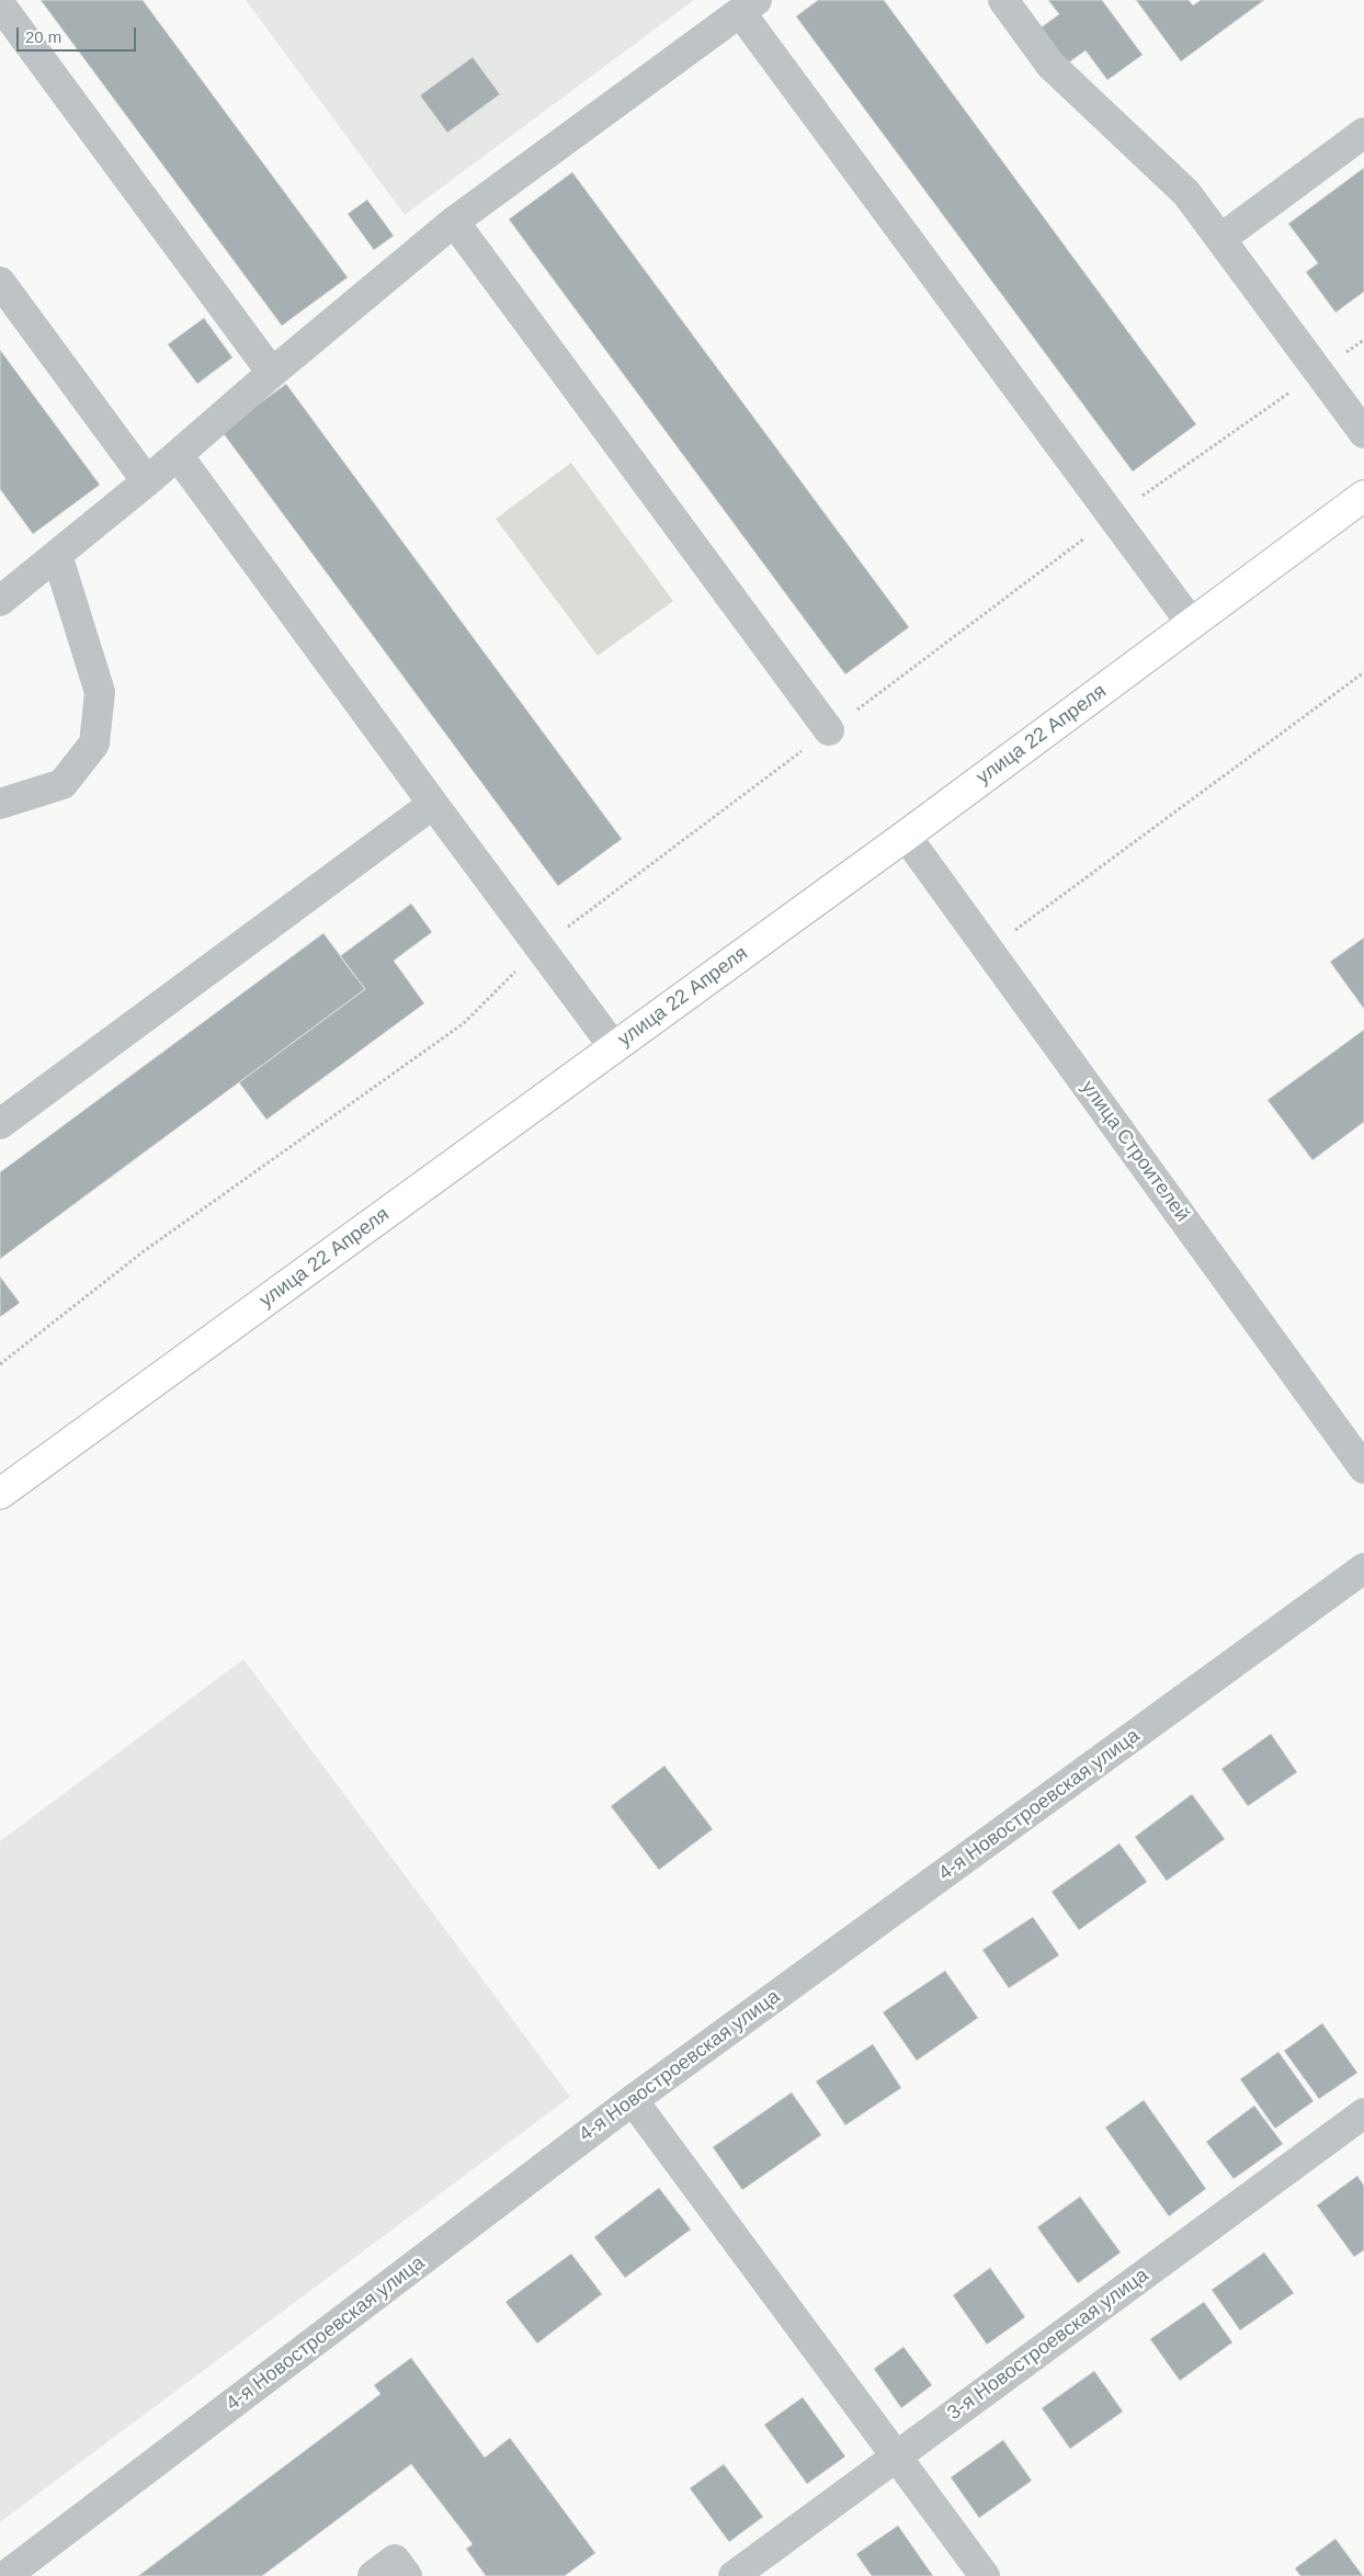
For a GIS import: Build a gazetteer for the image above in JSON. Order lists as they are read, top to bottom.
{
  "streets": {
    "main road": ["улица 22 Апреля"],
    "street": ["улица Строителей", "4-я Новостроевская улица", "3-я Новостроевская улица"]
  },
  "crossings": [
    ["улица 22 Апреля", "улица Строителей"]
  ],
  "scale_bar": "20 m"
}
